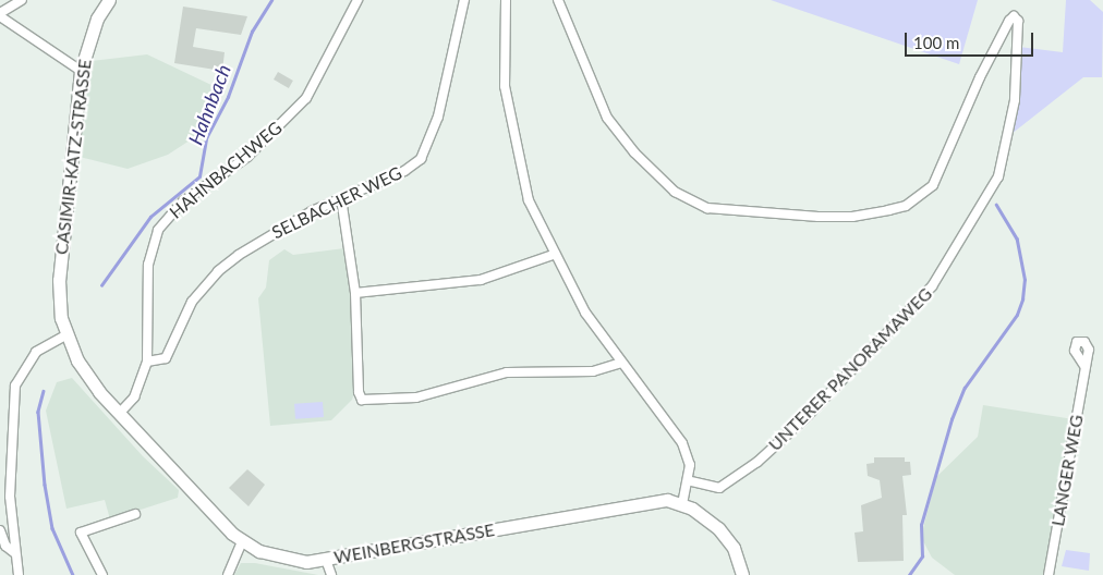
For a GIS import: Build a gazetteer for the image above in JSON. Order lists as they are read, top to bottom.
{
  "streets": {
    "street": [
      "CASIMIR-KATZ-STRASSE",
      "HAHNBACHWEG",
      "SELBACHER WEG",
      "UNTERER PANORAMAWEG",
      "LANGER WEG",
      "WEINBERGSTRASSE"
    ]
  },
  "crossings": [
    ["CASIMIR-KATZ-STRASSE", "WEINBERGSTRASSE"],
    ["HAHNBACHWEG", "SELBACHER WEG"],
    ["HAHNBACHWEG", "WEINBERGSTRASSE"]
  ],
  "water": ["Hahnbach"],
  "scale_bar": "100 m"
}
